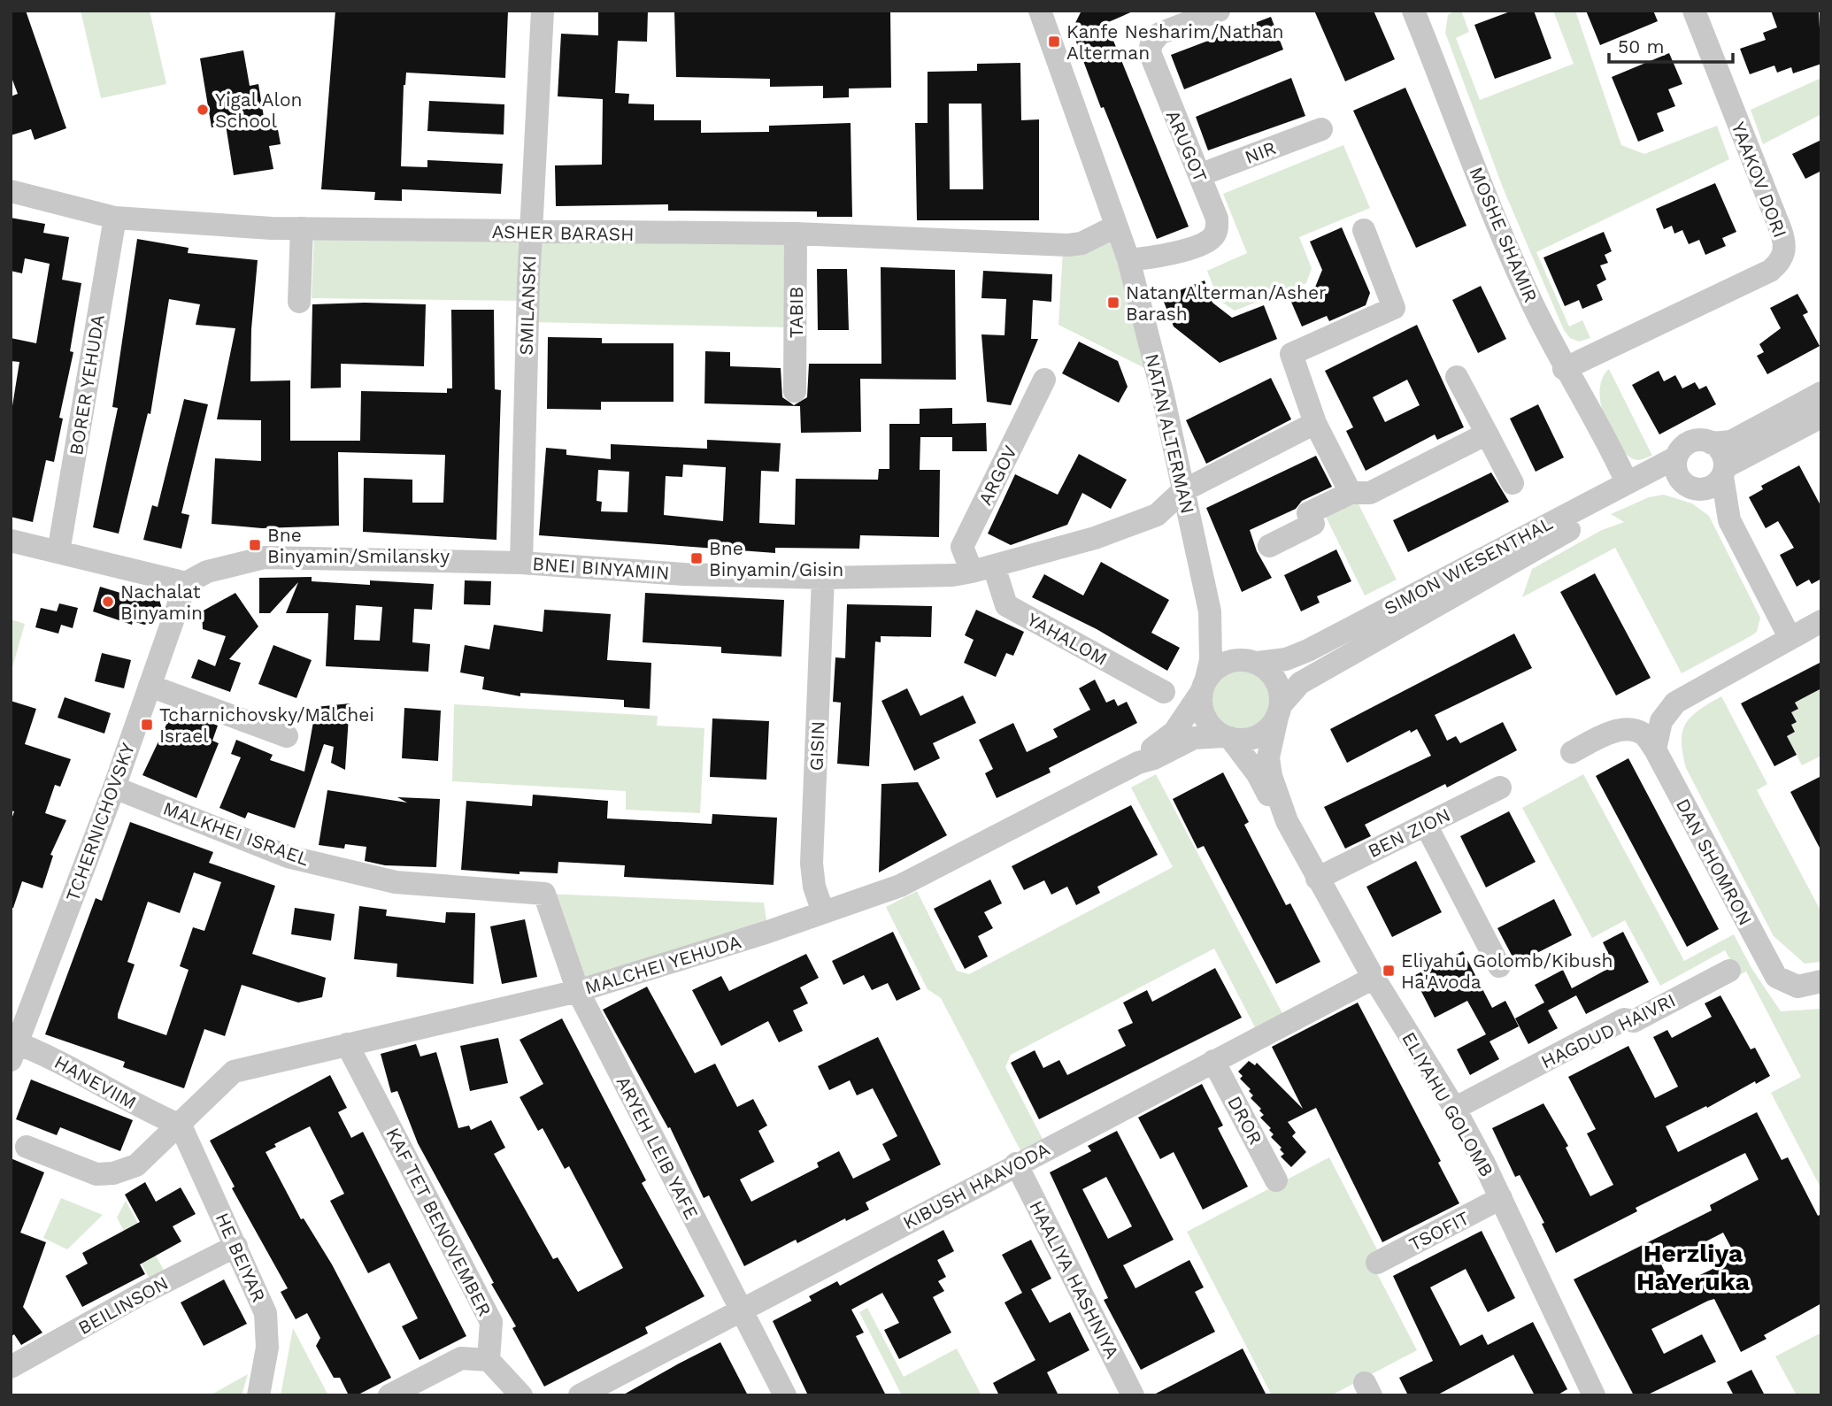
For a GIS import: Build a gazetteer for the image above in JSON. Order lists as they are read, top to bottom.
{
  "streets": {
    "street": [
      "ARUGOT",
      "NIR",
      "YAAKOV DORI",
      "ASHER BARASH",
      "MOSHE SHAMIR",
      "SMILANSKI",
      "TABIB",
      "BORER YEHUDA",
      "NATAN ALTERMAN",
      "ARGOV",
      "SIMON WIESENTHAL",
      "BNEI BINYAMIN",
      "YAHALOM",
      "GISIN",
      "TCHERNICHOVSKY",
      "BEN ZION",
      "MALKHEI ISRAEL",
      "DAN SHOMRON",
      "MALCHEI YEHUDA",
      "HAGDUD HAIVRI",
      "HANEVIIM",
      "ELIYAHU GOLOMB",
      "DROR",
      "ARYEH LEIB YAFE",
      "KIBUSH HAAVODA",
      "KAF TET BENOVEMBER",
      "TSOFIT",
      "HE BEIYAR",
      "HAALIYA HASHNIYA",
      "BEILINSON"
    ]
  },
  "crossings": [
    ["ARUGOT", "NIR"],
    ["ARUGOT", "NATAN ALTERMAN"],
    ["YAAKOV DORI", "MOSHE SHAMIR"],
    ["ASHER BARASH", "SMILANSKI"],
    ["ASHER BARASH", "TABIB"],
    ["ASHER BARASH", "BORER YEHUDA"],
    ["ASHER BARASH", "NATAN ALTERMAN"],
    ["MOSHE SHAMIR", "SIMON WIESENTHAL"],
    ["SMILANSKI", "BNEI BINYAMIN"],
    ["NATAN ALTERMAN", "SIMON WIESENTHAL"],
    ["NATAN ALTERMAN", "BNEI BINYAMIN"],
    ["NATAN ALTERMAN", "MALCHEI YEHUDA"],
    ["NATAN ALTERMAN", "ELIYAHU GOLOMB"],
    ["ARGOV", "BNEI BINYAMIN"],
    ["ARGOV", "YAHALOM"],
    ["SIMON WIESENTHAL", "MALCHEI YEHUDA"],
    ["SIMON WIESENTHAL", "ELIYAHU GOLOMB"],
    ["BNEI BINYAMIN", "YAHALOM"],
    ["BNEI BINYAMIN", "GISIN"],
    ["BNEI BINYAMIN", "TCHERNICHOVSKY"],
    ["GISIN", "MALCHEI YEHUDA"],
    ["TCHERNICHOVSKY", "MALKHEI ISRAEL"],
    ["TCHERNICHOVSKY", "HANEVIIM"],
    ["BEN ZION", "ELIYAHU GOLOMB"],
    ["MALKHEI ISRAEL", "ARYEH LEIB YAFE"],
    ["MALCHEI YEHUDA", "HANEVIIM"],
    ["MALCHEI YEHUDA", "ELIYAHU GOLOMB"],
    ["MALCHEI YEHUDA", "ARYEH LEIB YAFE"],
    ["MALCHEI YEHUDA", "KAF TET BENOVEMBER"],
    ["MALCHEI YEHUDA", "HE BEIYAR"],
    ["HAGDUD HAIVRI", "ELIYAHU GOLOMB"],
    ["HANEVIIM", "HE BEIYAR"],
    ["ELIYAHU GOLOMB", "KIBUSH HAAVODA"],
    ["ELIYAHU GOLOMB", "TSOFIT"],
    ["DROR", "KIBUSH HAAVODA"],
    ["ARYEH LEIB YAFE", "KIBUSH HAAVODA"],
    ["KIBUSH HAAVODA", "HAALIYA HASHNIYA"],
    ["HE BEIYAR", "BEILINSON"]
  ],
  "districts": ["Herzliya HaYeruka"],
  "places": {
    "transit": [
      "Kanfe Nesharim/Nathan Alterman",
      "Natan Alterman/Asher Barash",
      "Bne Binyamin/Smilansky",
      "Bne Binyamin/Gisin",
      "Tcharnichovsky/Malchei Israel",
      "Eliyahu Golomb/Kibush Ha'Avoda"
    ],
    "other": ["Yigal Alon School", "Nachalat Binyamin"]
  },
  "scale_bar": "50 m"
}
